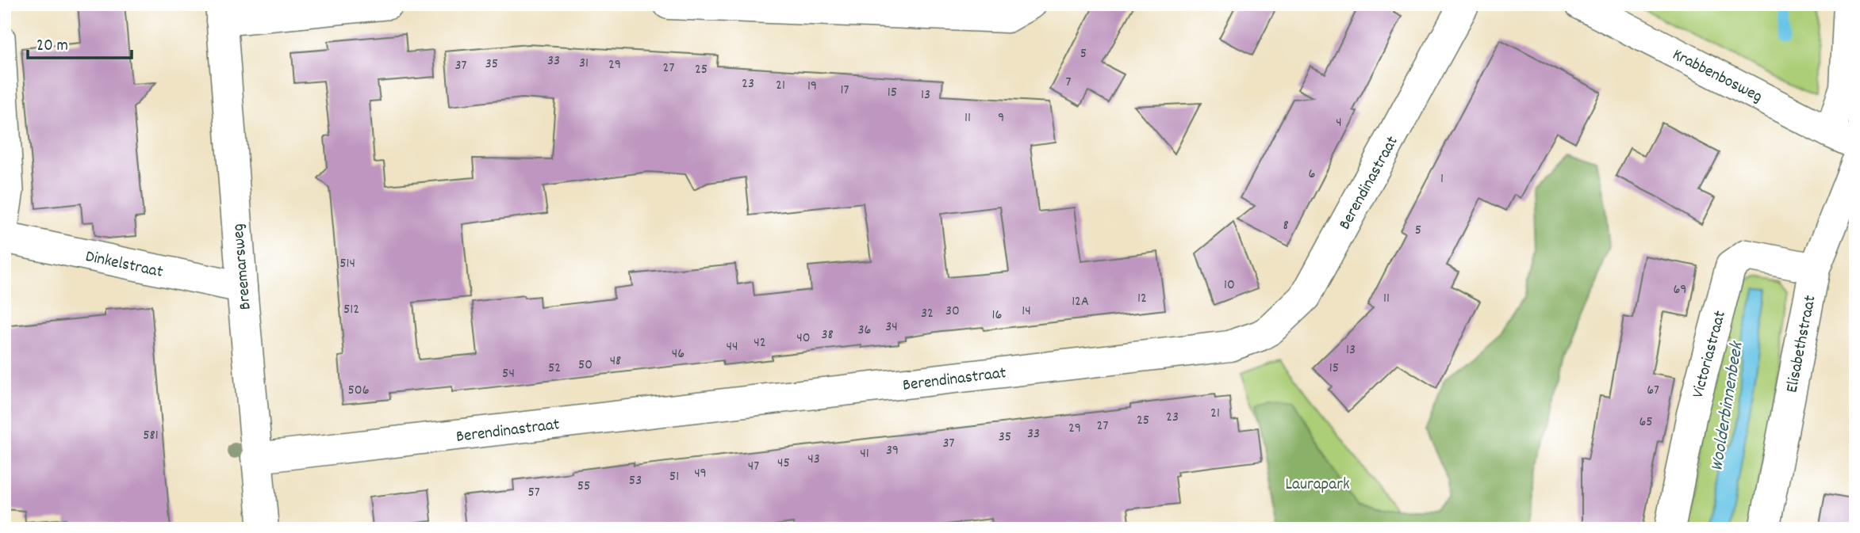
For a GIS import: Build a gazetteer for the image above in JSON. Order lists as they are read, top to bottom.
{
  "streets": {
    "street": [
      "Krabbenbosweg",
      "Berendinastraat",
      "Dinkelstraat",
      "Breemarsweg",
      "Elisabethstraat",
      "Victoriastraat"
    ]
  },
  "crossings": [
    ["Berendinastraat", "Breemarsweg"],
    ["Dinkelstraat", "Breemarsweg"],
    ["Elisabethstraat", "Victoriastraat"]
  ],
  "water": ["Woolderbinnenbeek"],
  "parks": ["Laurapark"],
  "house_numbers": [
    "5",
    "33",
    "31",
    "35",
    "29",
    "37",
    "27",
    "25",
    "7",
    "23",
    "21",
    "19",
    "17",
    "15",
    "13",
    "11",
    "9",
    "4",
    "6",
    "1",
    "8",
    "5",
    "514",
    "10",
    "69",
    "12",
    "11",
    "12A",
    "512",
    "30",
    "14",
    "32",
    "16",
    "34",
    "36",
    "38",
    "40",
    "42",
    "44",
    "13",
    "46",
    "48",
    "50",
    "52",
    "15",
    "54",
    "506",
    "67",
    "21",
    "23",
    "25",
    "65",
    "27",
    "29",
    "33",
    "581",
    "35",
    "37",
    "39",
    "41",
    "43",
    "45",
    "47",
    "49",
    "51",
    "53",
    "55",
    "57"
  ],
  "scale_bar": "20 m"
}
